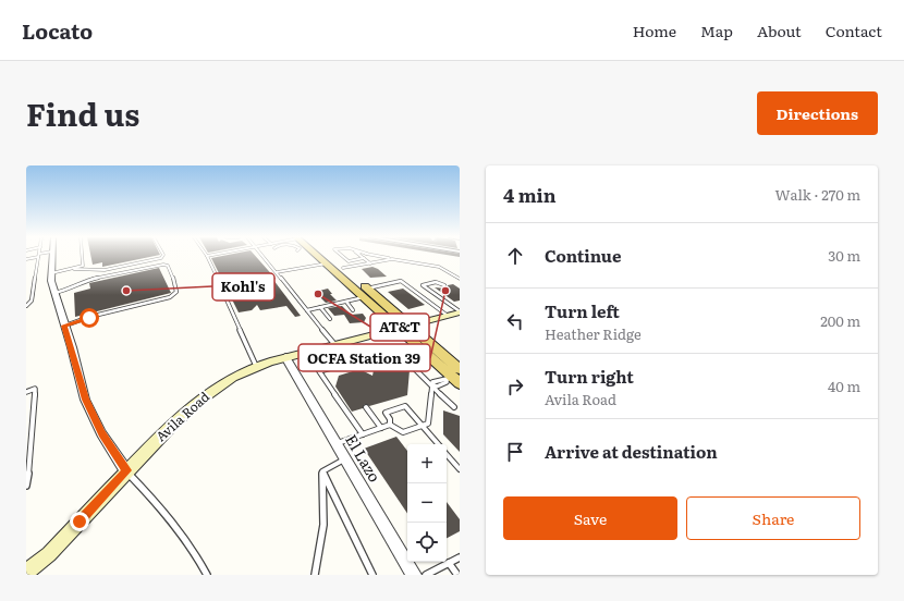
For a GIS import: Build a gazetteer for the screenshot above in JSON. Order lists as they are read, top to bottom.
{
  "streets": {
    "main road": ["Avila Road"],
    "street": ["El Lazo"]
  },
  "crossings": [
    ["Avila Road", "El Lazo"]
  ],
  "places": ["Kohl's", "OCFA Station 39", "AT&T"],
  "page": {
    "header": "Locato",
    "nav": [
      "Home",
      "Map",
      "About",
      "Contact"
    ],
    "title": "Find us",
    "buttons": [
      "Directions",
      ["Save", "Share"]
    ],
    "heading": ["4 min", "Walk · 270 m"],
    "list": [
      ["Continue", "30 m"],
      ["Turn left", "Heather Ridge", "200 m"],
      ["Turn right", "Avila Road", "40 m"],
      "Arrive at destination"
    ],
    "map_buttons": ["+", "−"]
  }
}
